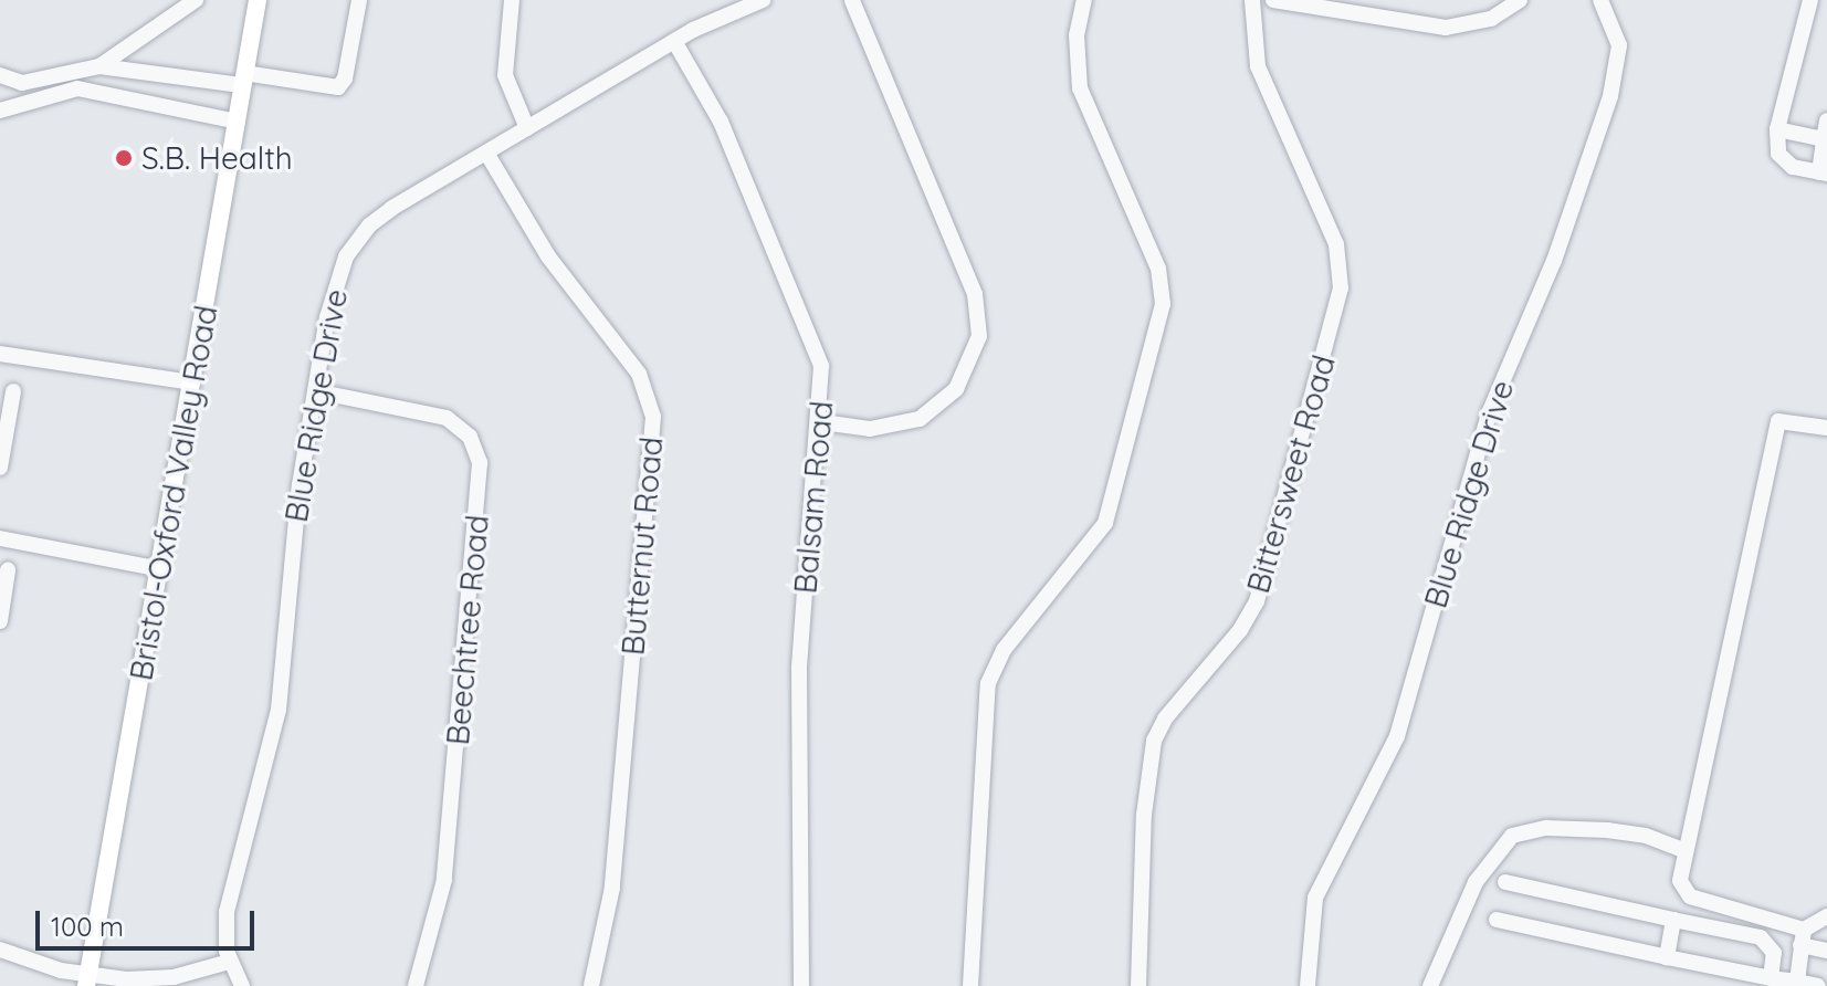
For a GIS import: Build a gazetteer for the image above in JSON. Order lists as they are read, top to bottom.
{
  "streets": {
    "main road": ["Bristol-Oxford Valley Road"],
    "street": [
      "Blue Ridge Drive",
      "Bittersweet Road",
      "Balsam Road",
      "Butternut Road",
      "Beechtree Road"
    ]
  },
  "crossings": [
    ["Blue Ridge Drive", "Balsam Road"],
    ["Blue Ridge Drive", "Butternut Road"],
    ["Blue Ridge Drive", "Beechtree Road"]
  ],
  "places": ["S.B. Health"],
  "scale_bar": "100 m"
}
